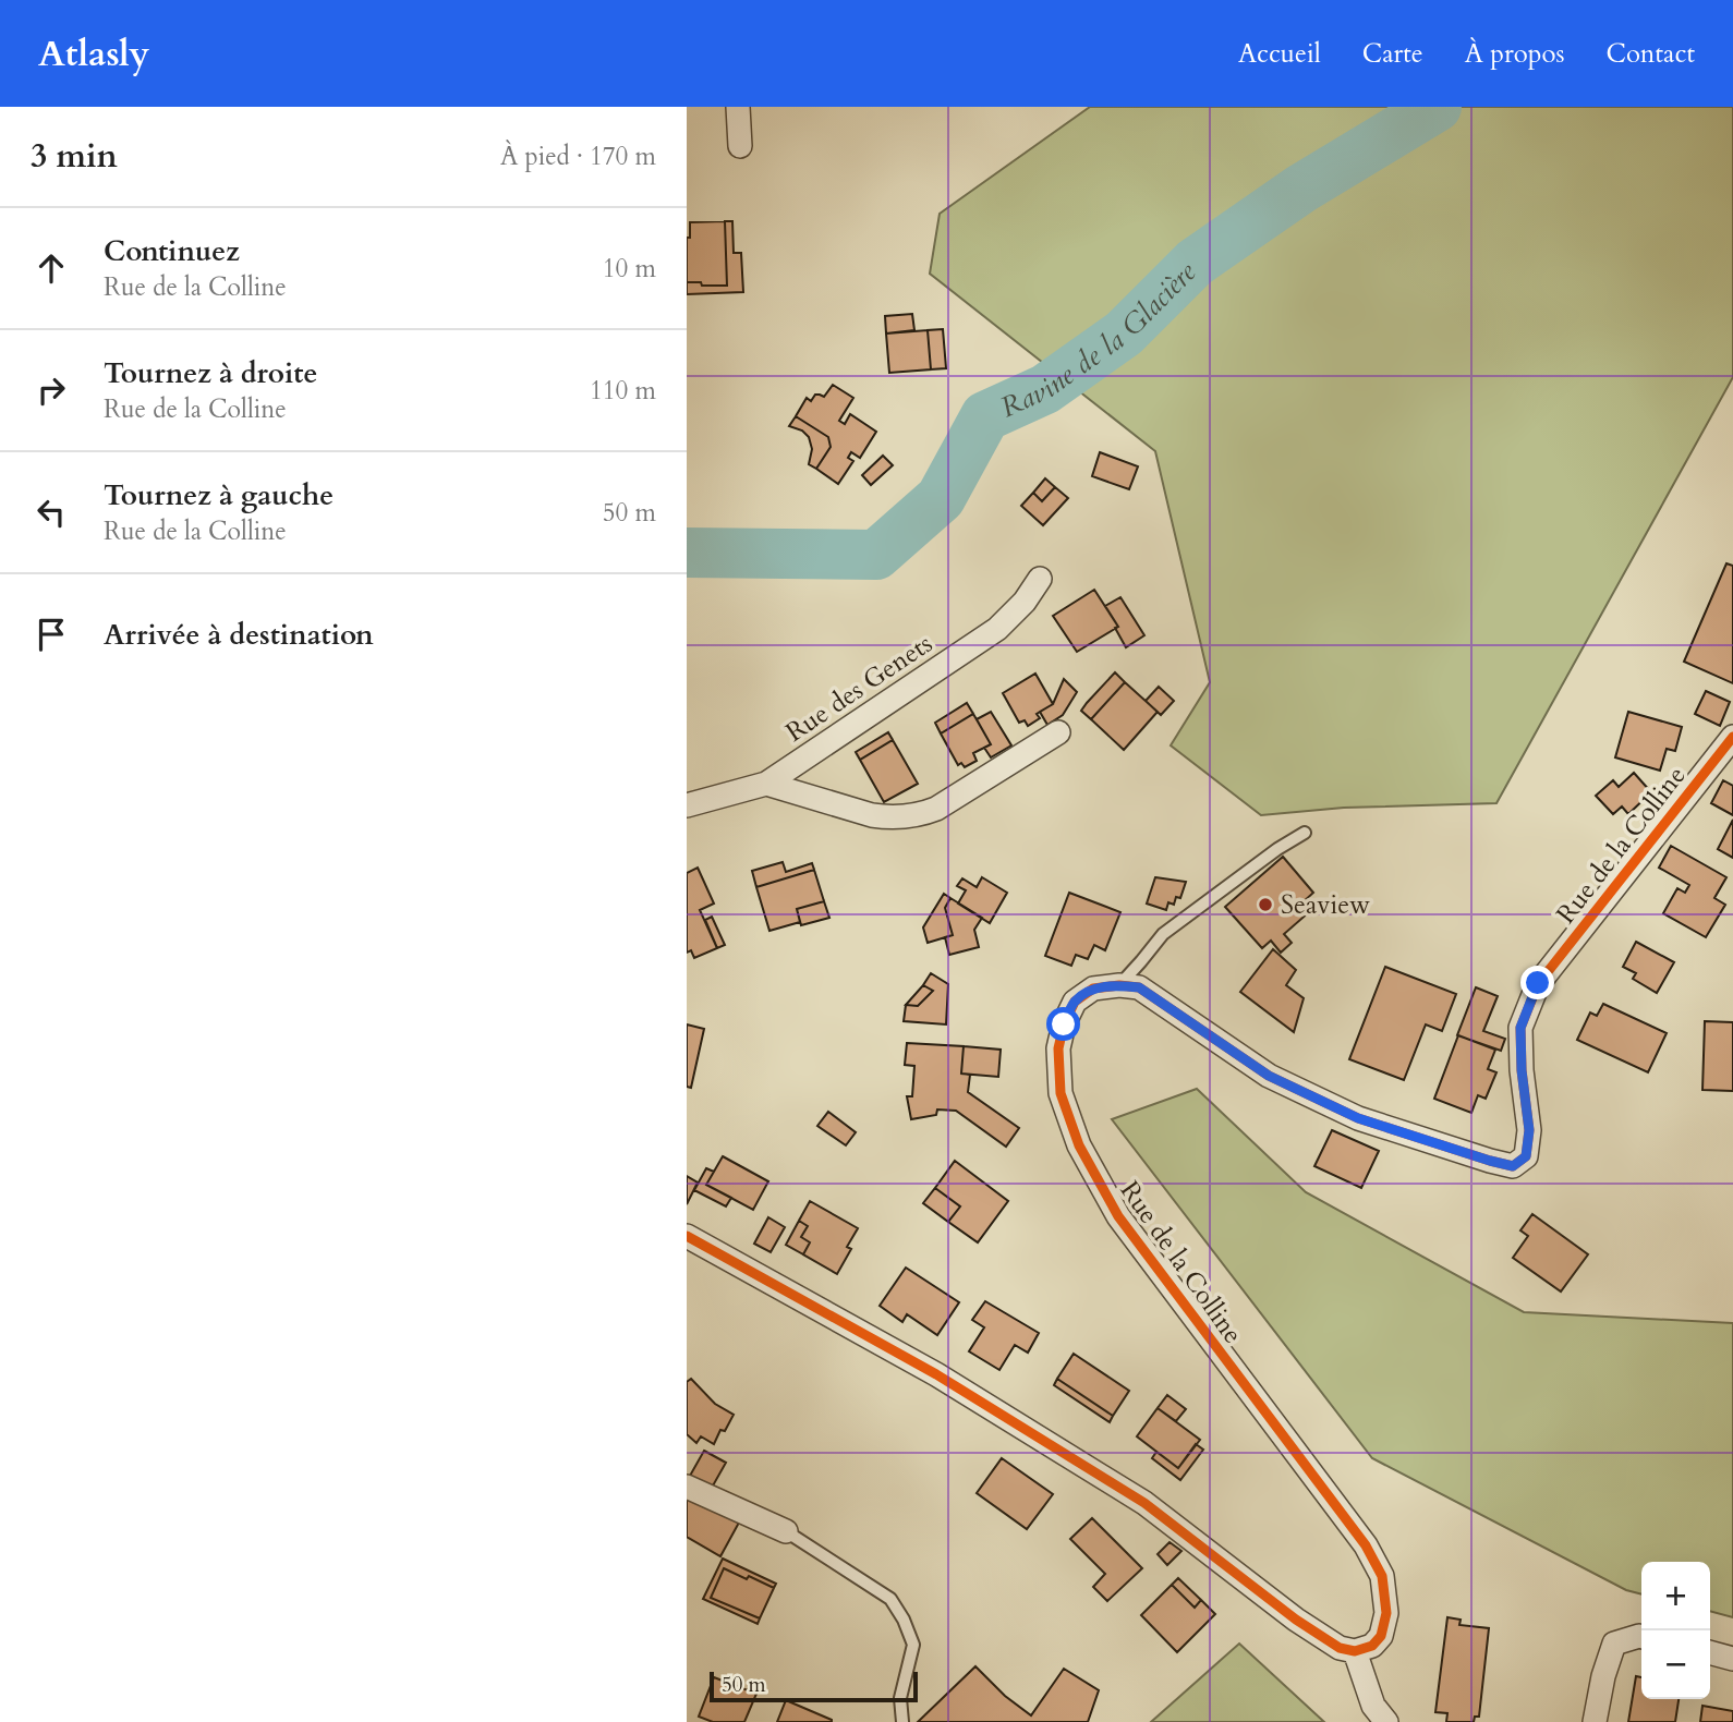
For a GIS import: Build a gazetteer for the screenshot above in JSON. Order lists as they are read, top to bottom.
{
  "streets": {
    "street": ["Rue des Genets", "Rue de la Colline"]
  },
  "water": ["Ravine de la Glacière"],
  "places": ["Seaview"],
  "scale_bar": "50 m",
  "page": {
    "header": "Atlasly",
    "nav": [
      "Accueil",
      "Carte",
      "À propos",
      "Contact"
    ],
    "heading": ["3 min", "À pied · 170 m"],
    "list": [
      ["Continuez", "Rue de la Colline", "10 m"],
      ["Tournez à droite", "Rue de la Colline", "110 m"],
      ["Tournez à gauche", "Rue de la Colline", "50 m"],
      "Arrivée à destination"
    ],
    "map_buttons": ["+", "−"],
    "scale": "50 m"
  }
}
